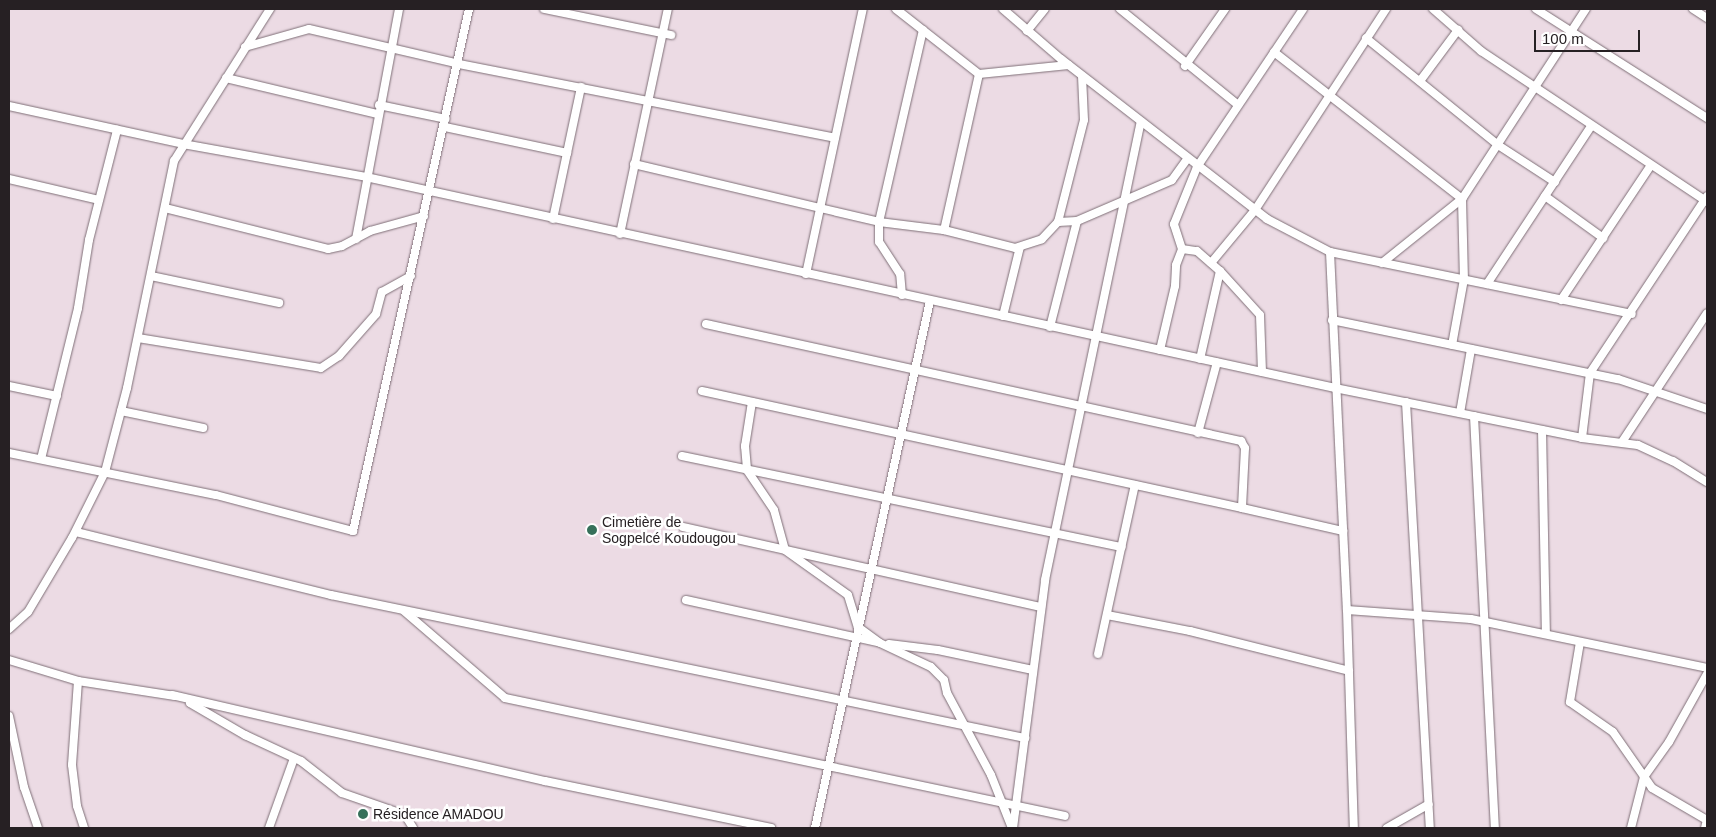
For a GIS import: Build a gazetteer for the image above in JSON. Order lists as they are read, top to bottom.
{
  "places": ["Cimetière de Sogpelcé Koudougou", "Résidence AMADOU"],
  "scale_bar": "100 m"
}
